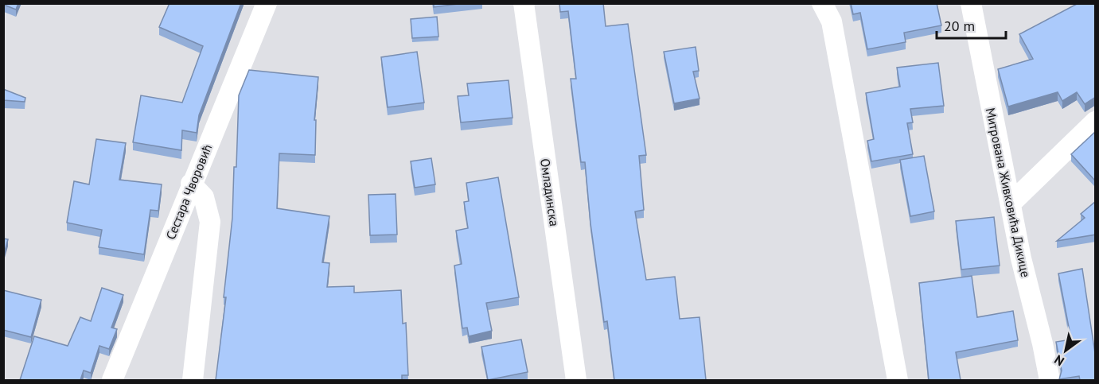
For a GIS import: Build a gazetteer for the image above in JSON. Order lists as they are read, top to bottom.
{
  "streets": {
    "street": ["Сестара Чворовић", "Омладинска", "Митрована Живковића Дикице"]
  },
  "scale_bar": "20 m",
  "north": "bottom left"
}
